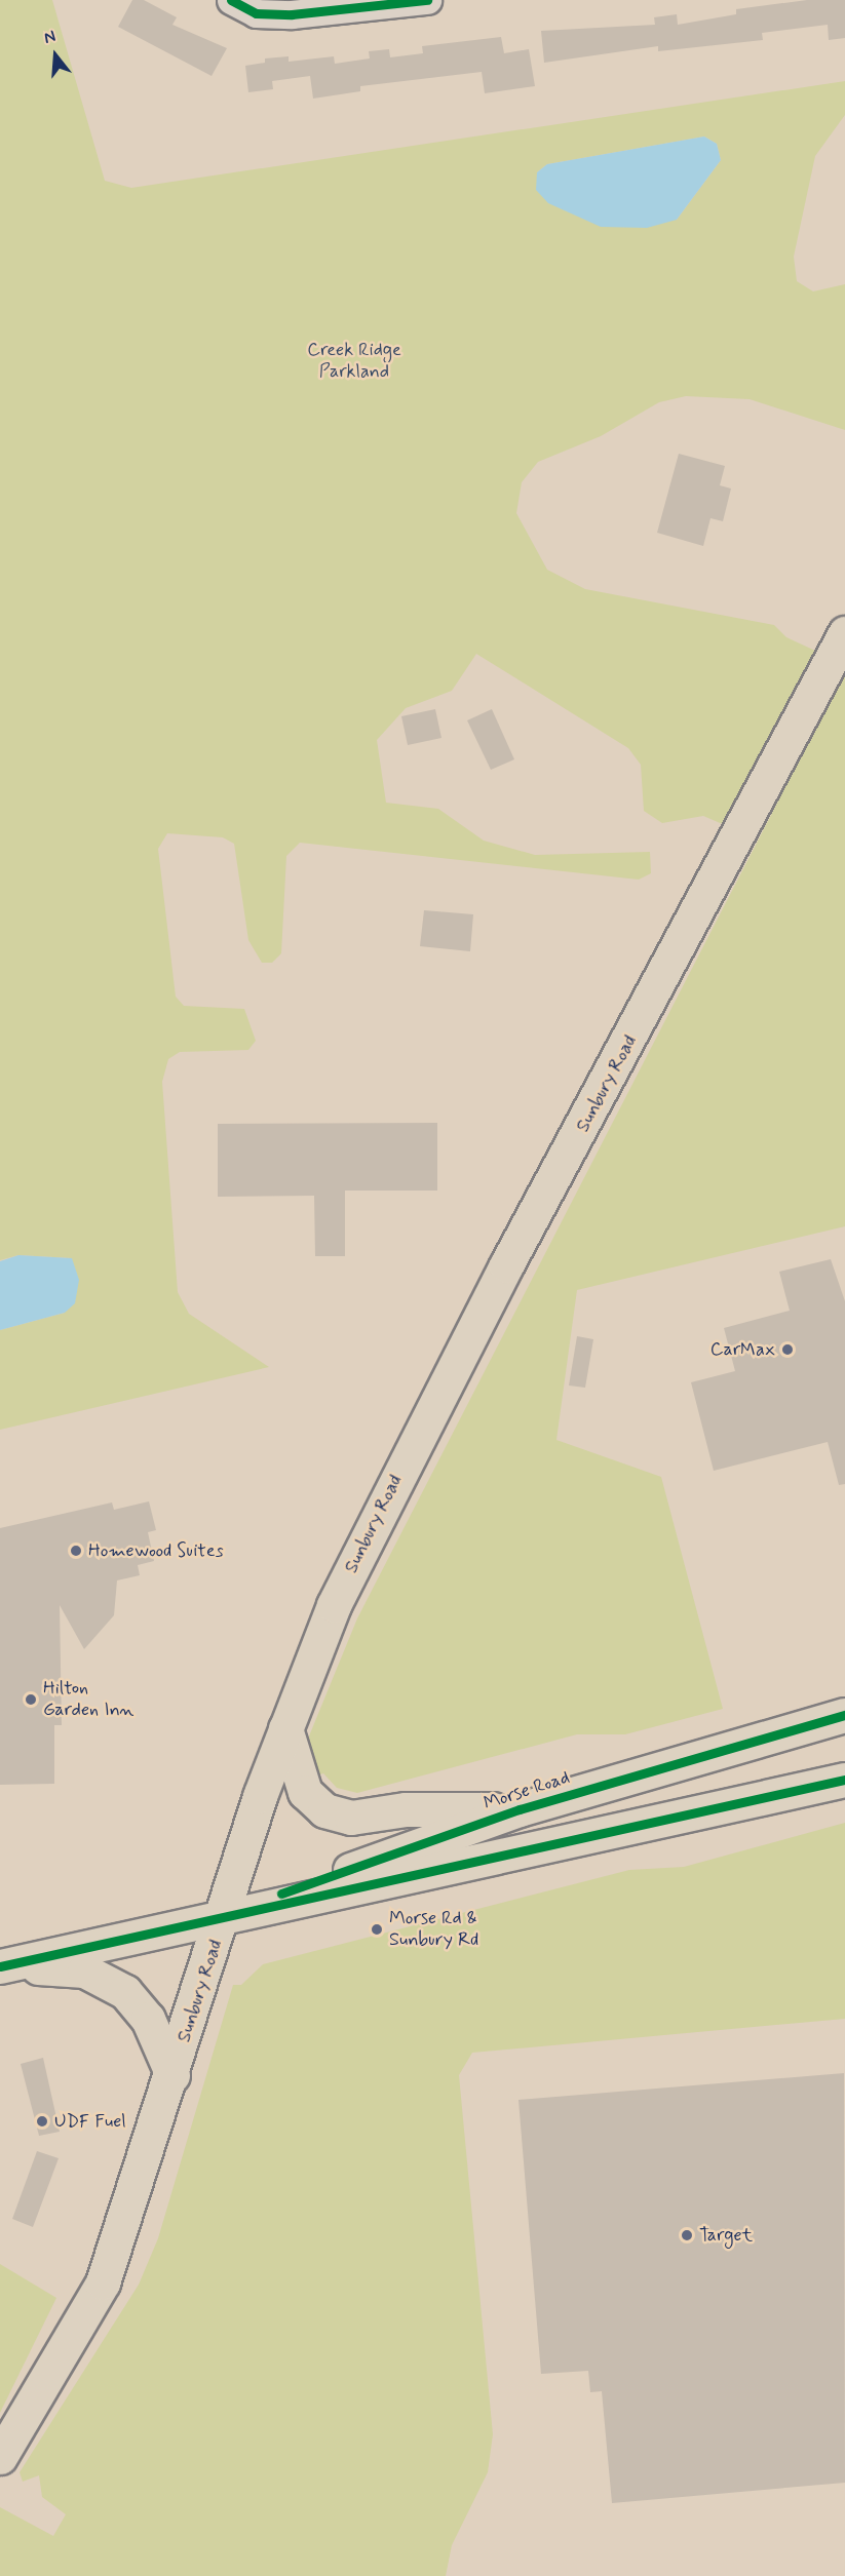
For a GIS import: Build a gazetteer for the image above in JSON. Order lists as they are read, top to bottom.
{
  "streets": {
    "main road": ["Sunbury Road", "Morse Road"]
  },
  "crossings": [
    ["Sunbury Road", "Morse Road"]
  ],
  "parks": ["Creek Ridge Parkland"],
  "places": [
    "CarMax",
    "Homewood Suites",
    "Hilton Garden Inn",
    "Morse Rd & Sunbury Rd",
    "UDF Fuel",
    "Target"
  ],
  "north": "top"
}
